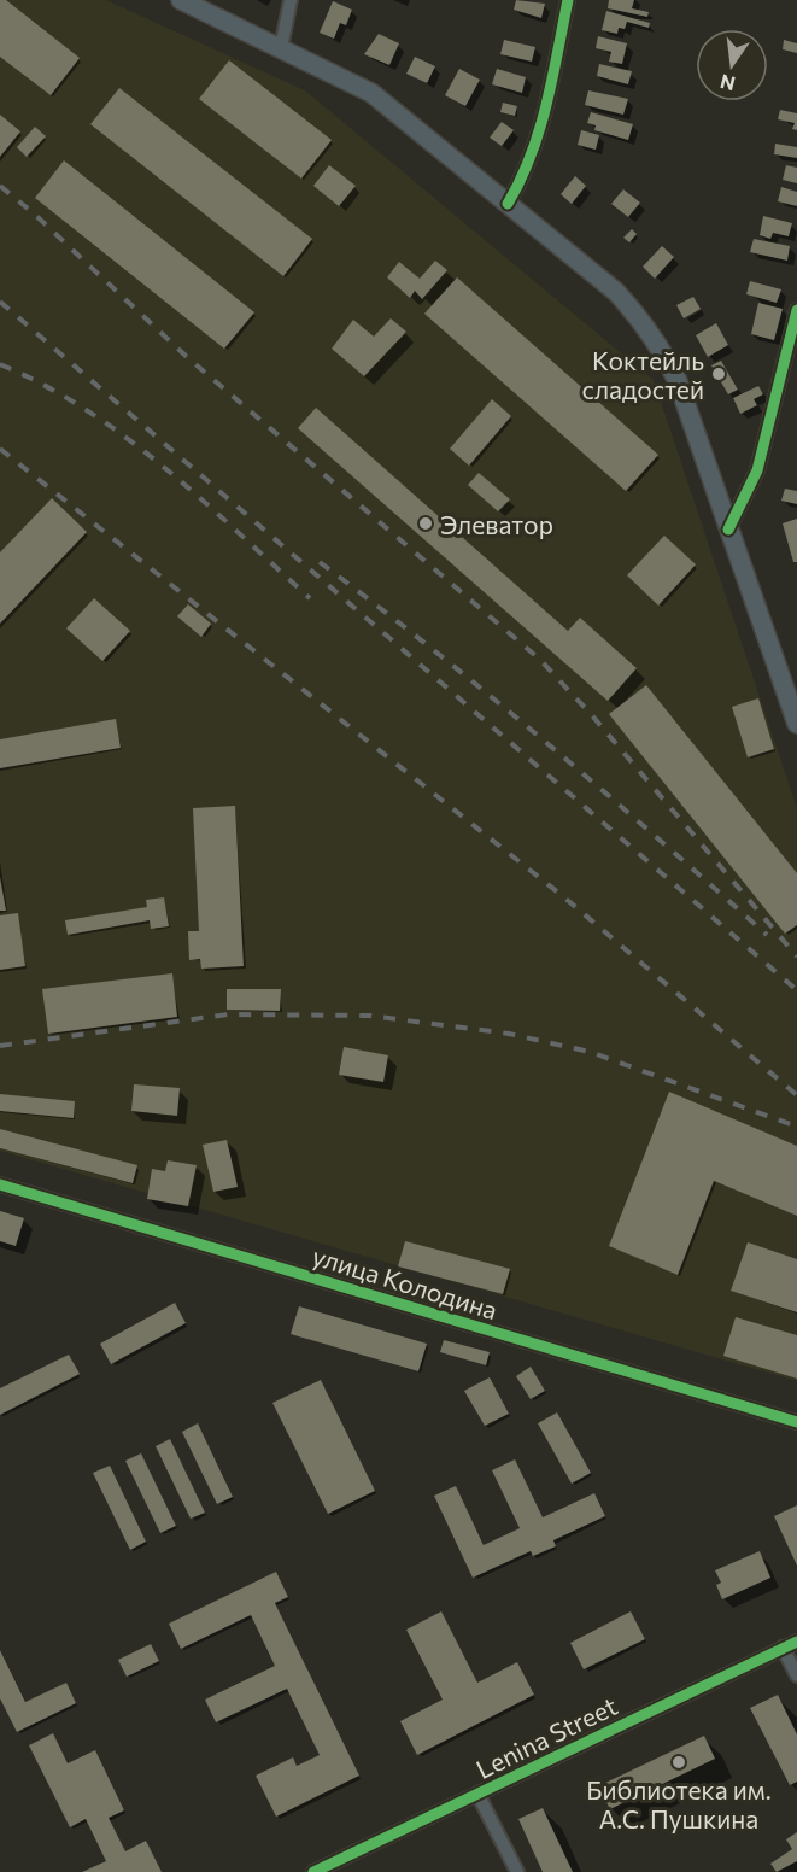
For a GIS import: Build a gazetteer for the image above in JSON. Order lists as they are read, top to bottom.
{
  "streets": {
    "street": ["улица Колодина", "Lenina Street"]
  },
  "places": ["Коктейль сладостей", "Элеватор", "Библиотека им. А.С. Пушкина"],
  "north": "bottom"
}
